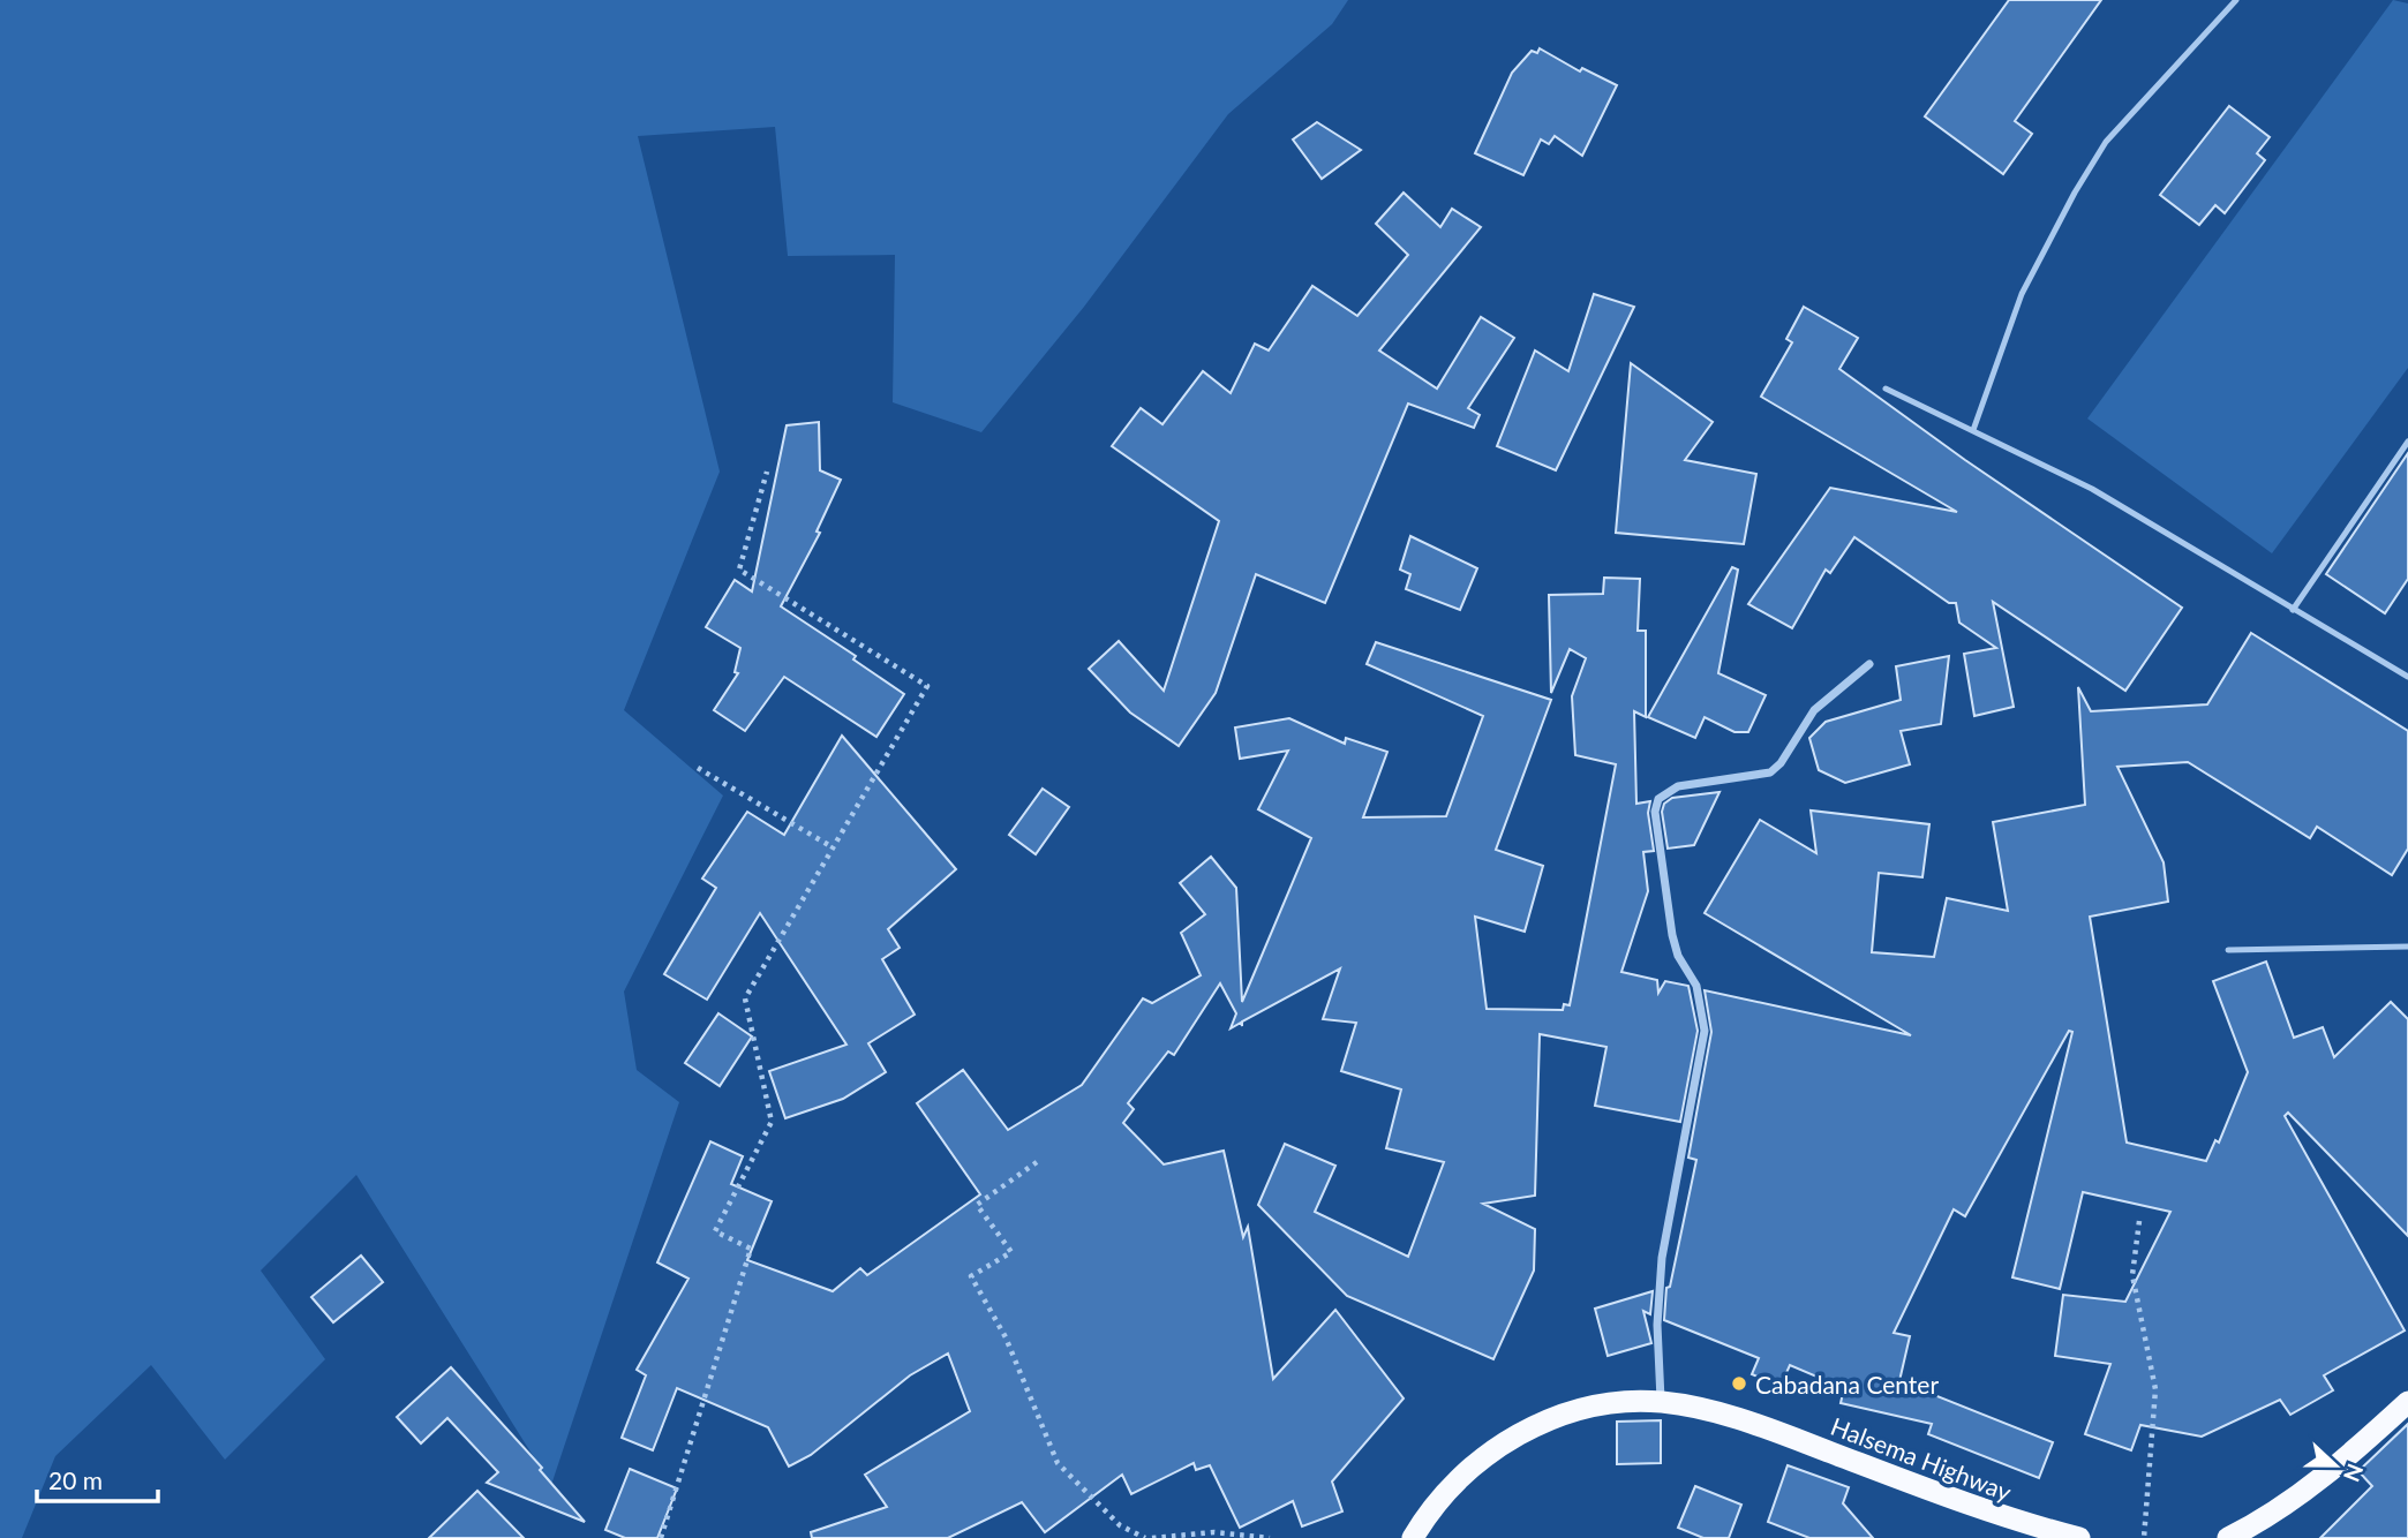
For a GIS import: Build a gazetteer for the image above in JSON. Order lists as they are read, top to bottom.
{
  "streets": {
    "highway": ["Halsema Highway"]
  },
  "places": ["Cabadana Center"],
  "scale_bar": "20 m",
  "north": "right"
}
